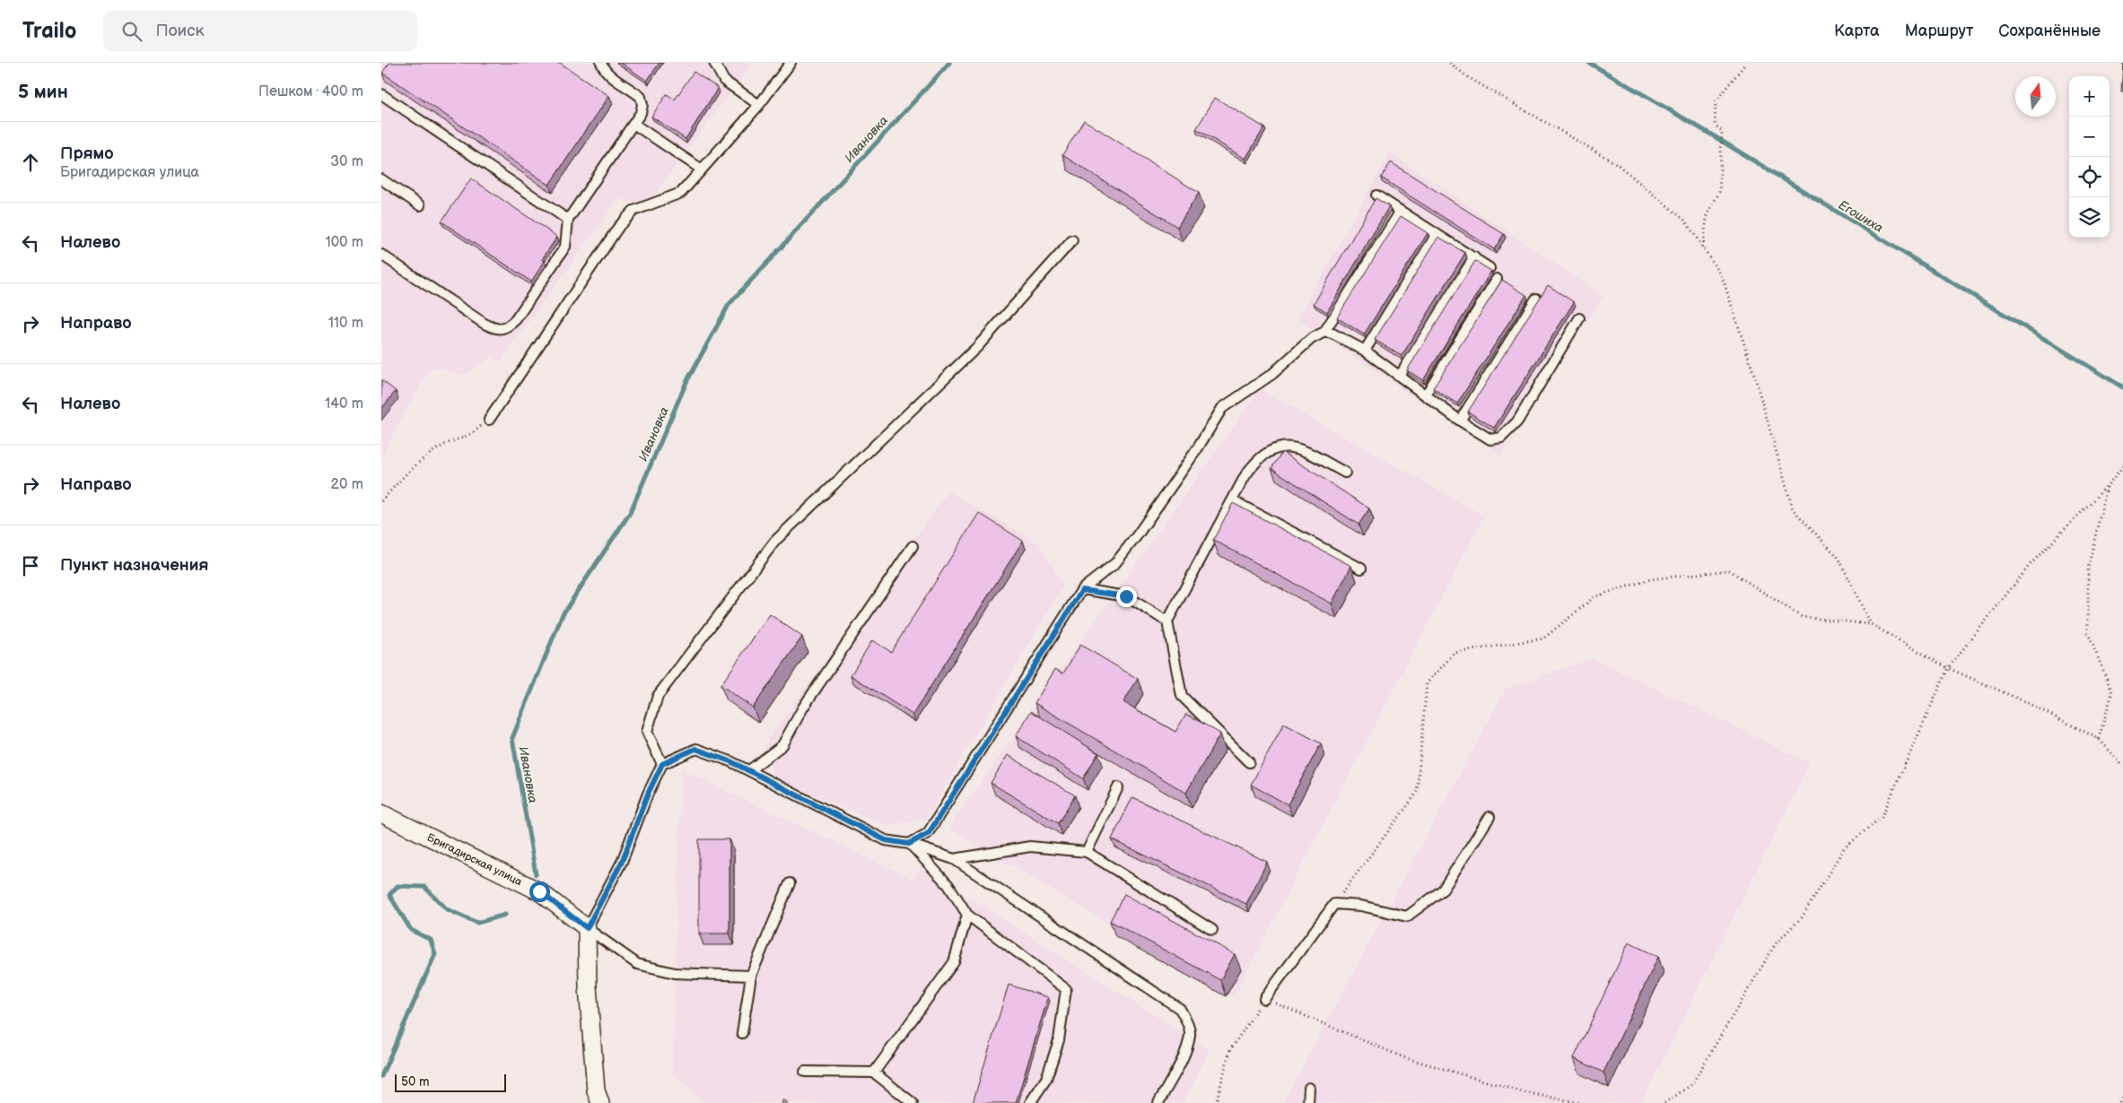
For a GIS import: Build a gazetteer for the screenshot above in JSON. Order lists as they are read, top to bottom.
{
  "streets": {
    "street": ["Бригадирская улица"]
  },
  "water": ["Ивановка", "Егошиха"],
  "scale_bar": "50 m",
  "north": "top",
  "page": {
    "header": "Trailo",
    "search": "Поиск",
    "nav": ["Карта", "Маршрут", "Сохранённые"],
    "heading": ["5 мин", "Пешком · 400 m"],
    "map_buttons": ["+", "−"],
    "list": [
      ["Прямо", "Бригадирская улица", "30 m"],
      ["Налево", "100 m"],
      ["Направо", "110 m"],
      ["Налево", "140 m"],
      ["Направо", "20 m"],
      "Пункт назначения"
    ],
    "scale": "50 m"
  }
}
